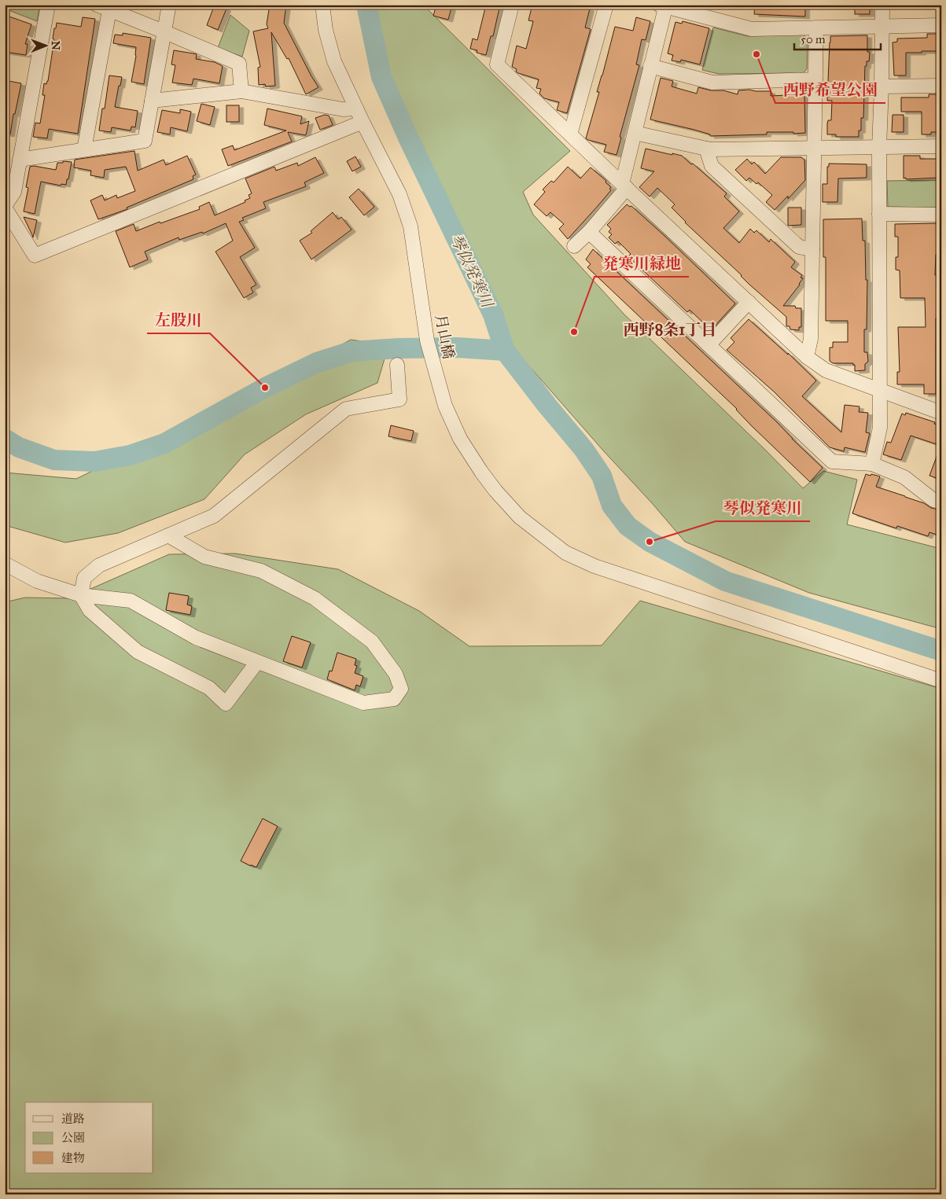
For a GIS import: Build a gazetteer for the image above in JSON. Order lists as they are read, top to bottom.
{
  "streets": {
    "street": ["月山橋"]
  },
  "districts": ["西野8条1丁目"],
  "water": ["琴似発寒川"],
  "places": [
    "西野希望公園",
    "発寒川緑地",
    "左股川",
    "琴似発寒川"
  ],
  "legend": ["道路", "公園", "建物"],
  "scale_bar": "50 m",
  "north": "right"
}
